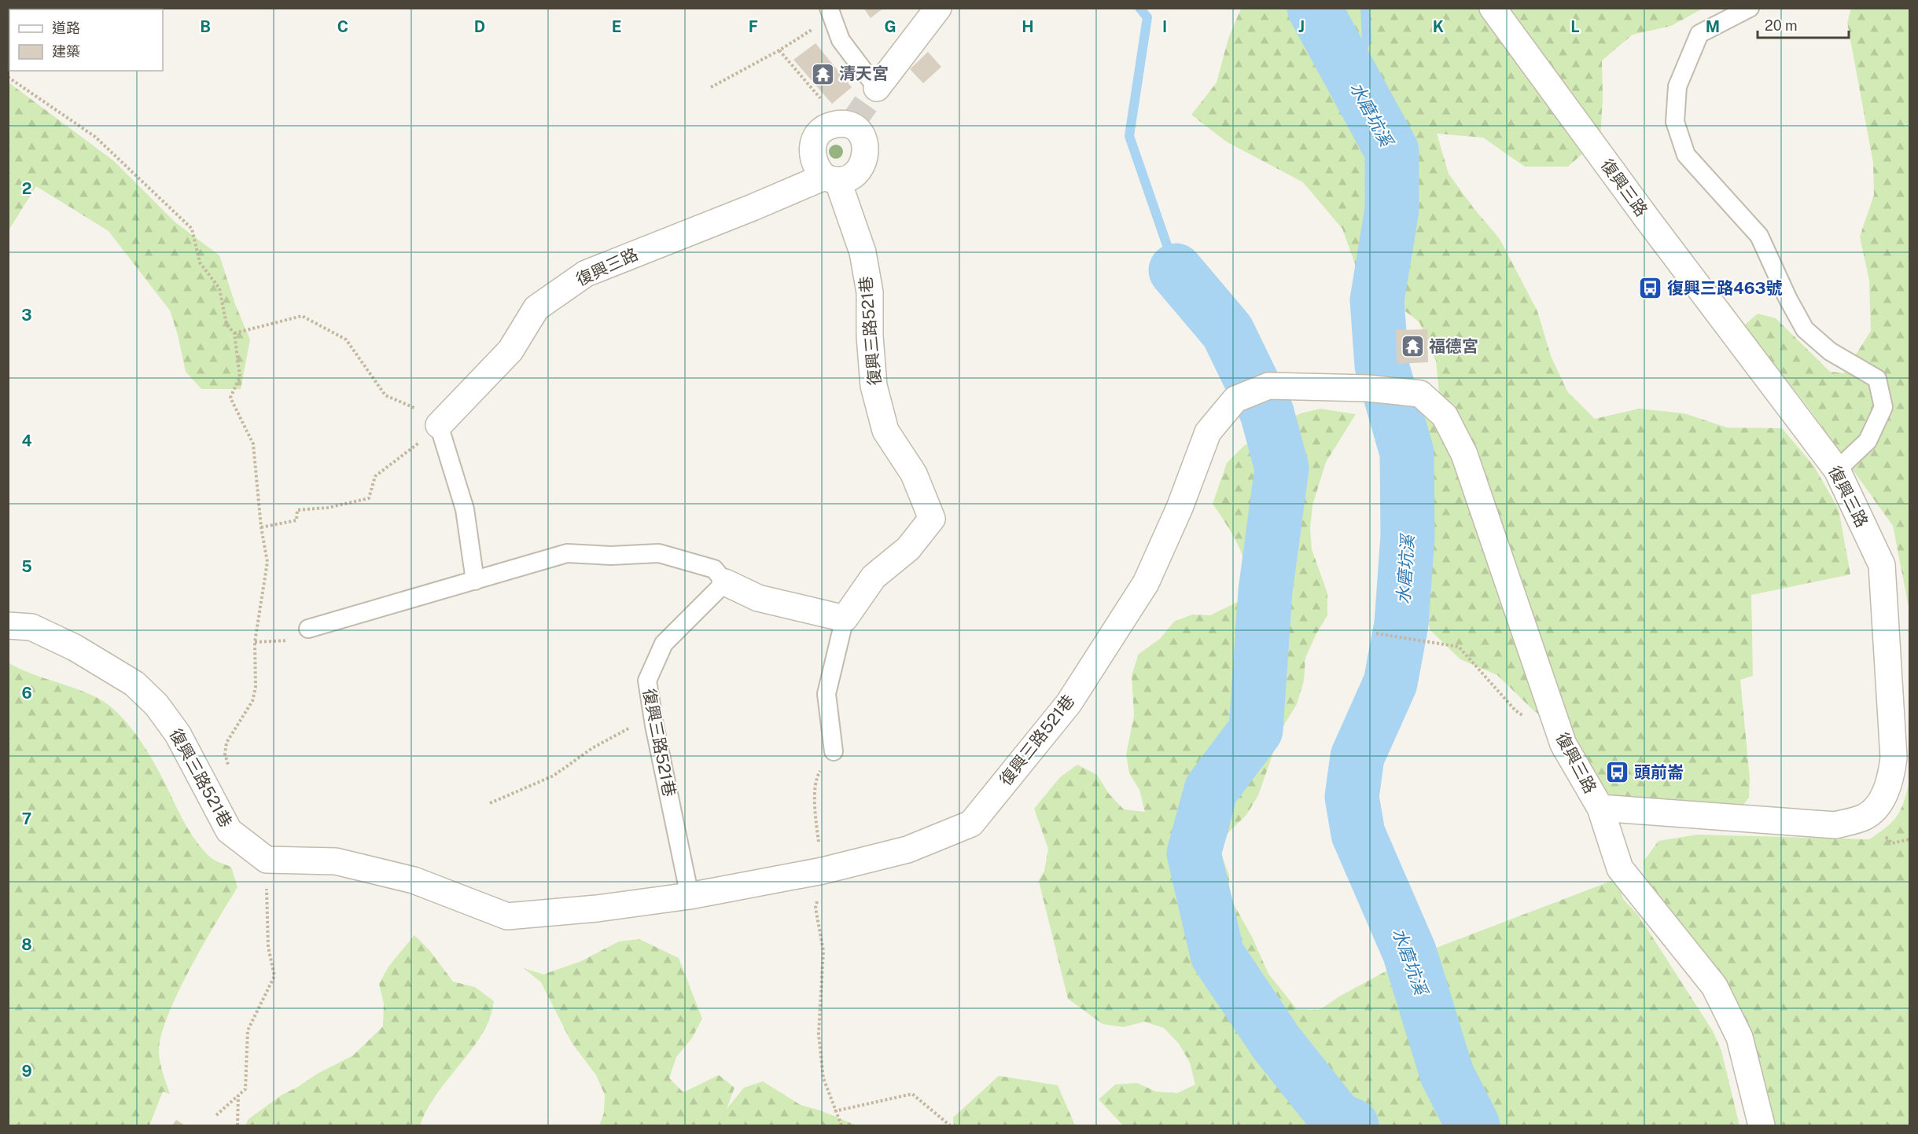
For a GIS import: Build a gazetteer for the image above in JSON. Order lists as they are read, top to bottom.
{
  "streets": {
    "street": ["復興三路", "復興三路521巷"]
  },
  "crossings": [
    ["復興三路", "復興三路521巷"]
  ],
  "water": ["水磨坑溪"],
  "places": {
    "temple": ["清天宮", "福德宮"],
    "bus stop": ["復興三路463號", "頭前崙"]
  },
  "legend": ["道路", "建築"],
  "scale_bar": "20 m",
  "grid": {
    "columns": [
      "B",
      "C",
      "D",
      "E",
      "F",
      "G",
      "H",
      "I",
      "J",
      "K",
      "L",
      "M"
    ],
    "rows": [
      "2",
      "3",
      "4",
      "5",
      "6",
      "7",
      "8",
      "9"
    ]
  }
}
